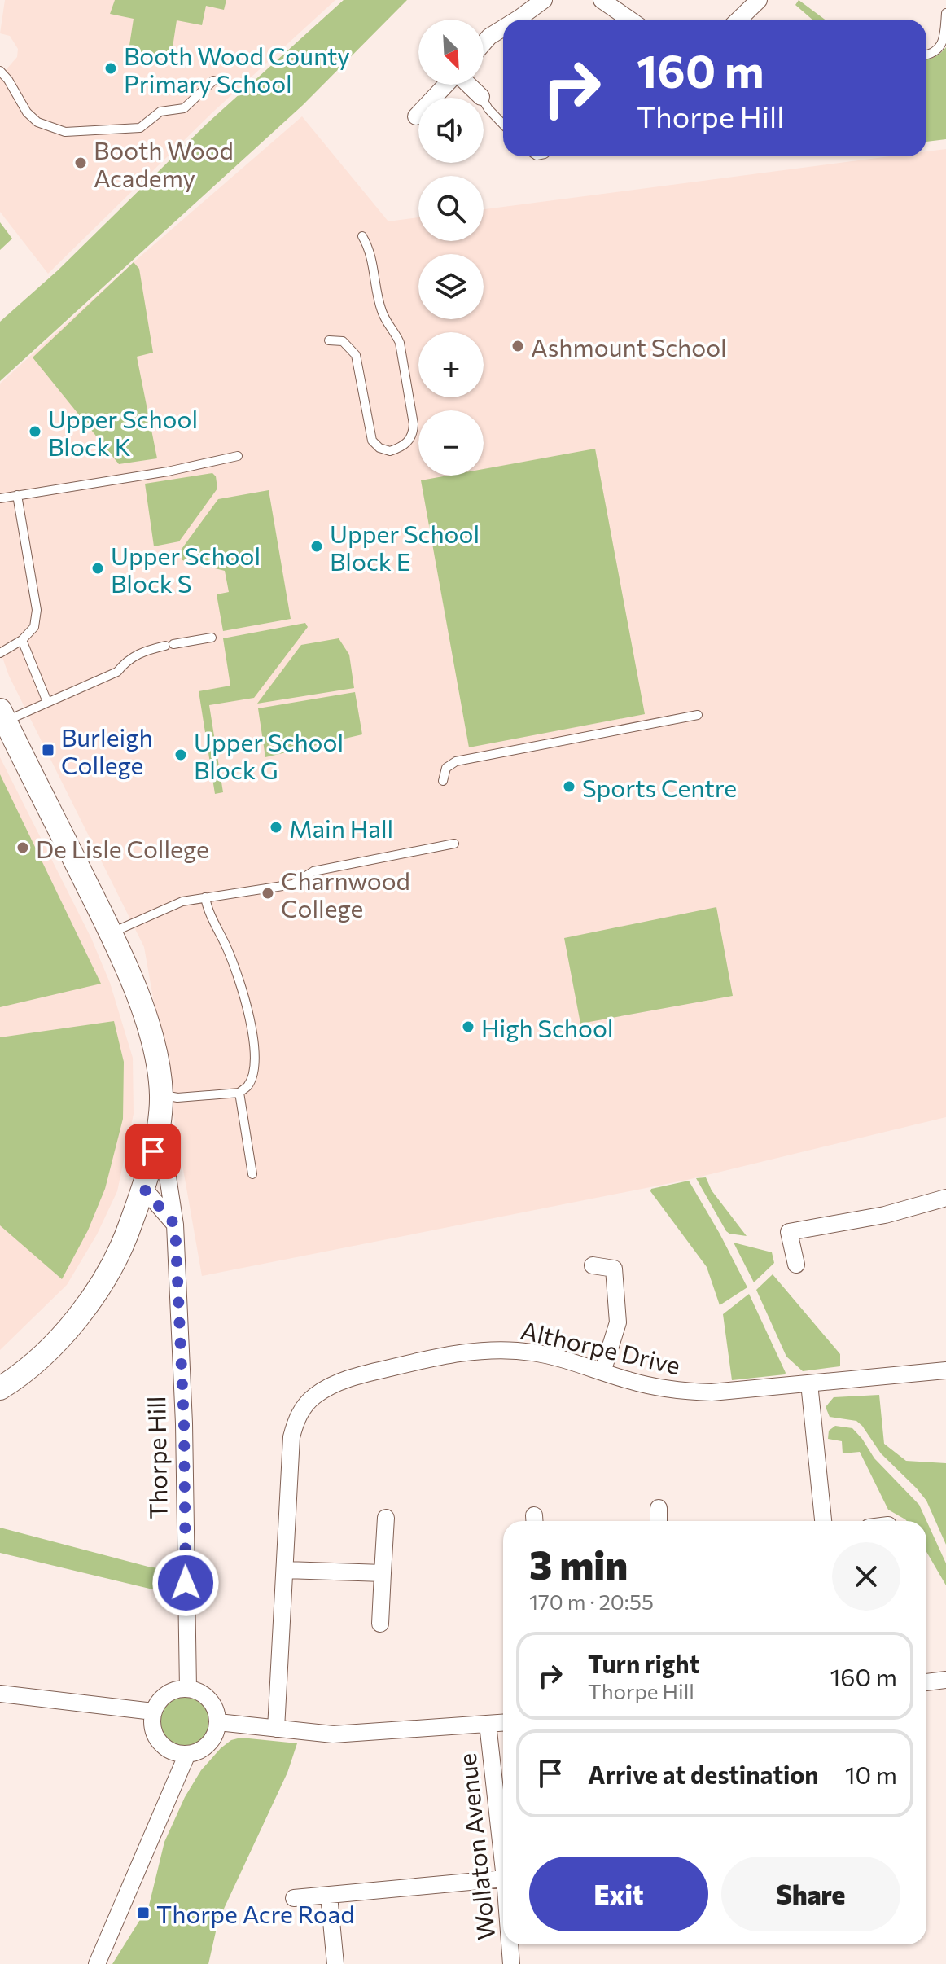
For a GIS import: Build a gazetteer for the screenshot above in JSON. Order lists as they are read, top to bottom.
{
  "streets": {
    "street": ["Althorpe Drive", "Thorpe Hill", "Wollaton Avenue"]
  },
  "places": {
    "other": [
      "Booth Wood County Primary School",
      "Booth Wood Academy",
      "Ashmount School",
      "Upper School Block K",
      "Upper School Block E",
      "Upper School Block S",
      "Upper School Block G",
      "Sports Centre",
      "Main Hall",
      "De Lisle College",
      "Charnwood College",
      "High School"
    ],
    "transit": ["Burleigh College", "Thorpe Acre Road"]
  },
  "north": "bottom right",
  "page": {
    "map_buttons": ["+", "−"],
    "turn": ["160 m", "Thorpe Hill"],
    "heading": ["3 min", "170 m · 20:55"],
    "list": [
      {
        "name": "Turn right",
        "note": "Thorpe Hill",
        "value": "160 m"
      },
      {
        "name": "Arrive at destination",
        "value": "10 m"
      }
    ],
    "buttons": ["Exit", "Share"]
  }
}
